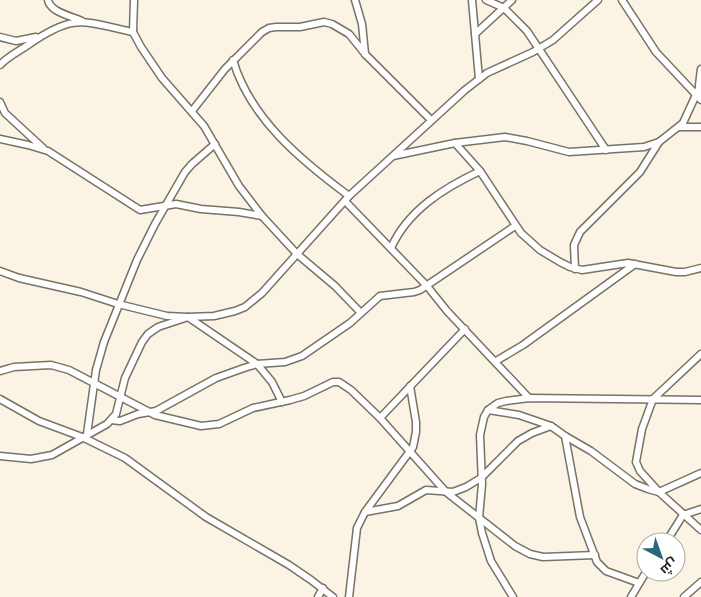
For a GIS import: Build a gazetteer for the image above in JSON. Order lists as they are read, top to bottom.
{
  "north": "bottom right"
}
